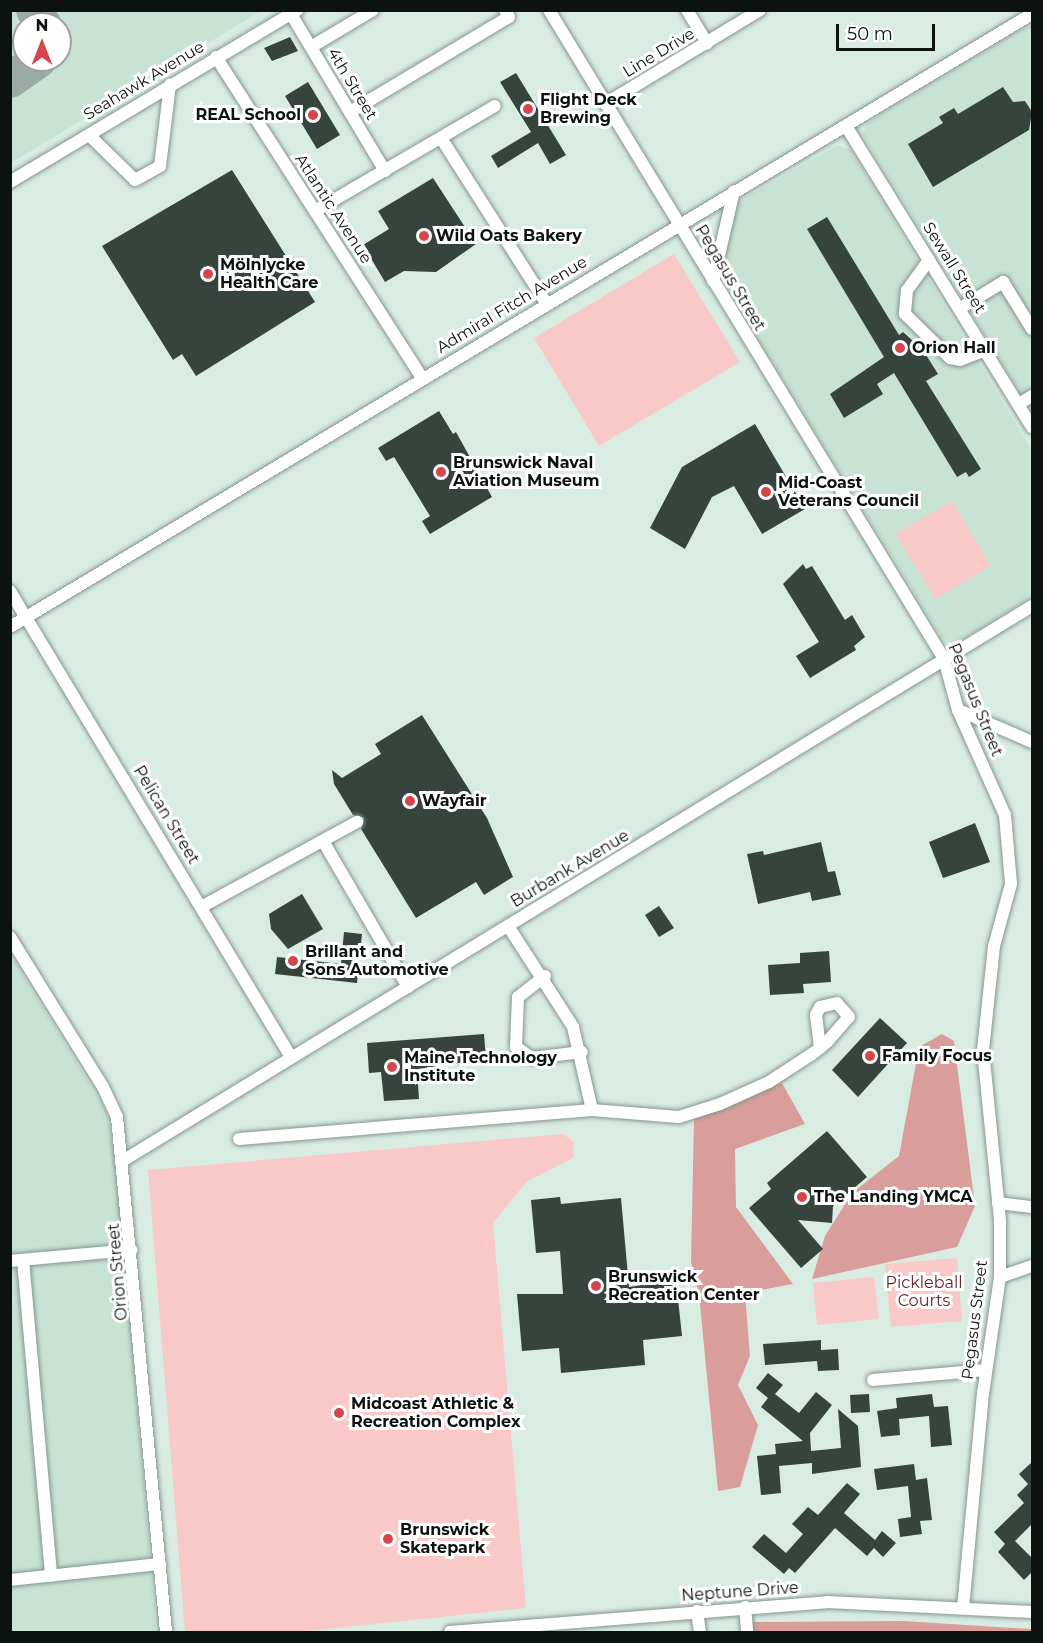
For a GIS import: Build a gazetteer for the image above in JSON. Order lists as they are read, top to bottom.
{
  "streets": {
    "street": [
      "Line Drive",
      "Seahawk Avenue",
      "4th Street",
      "Atlantic Avenue",
      "Sewall Street",
      "Pegasus Street",
      "Admiral Fitch Avenue",
      "Pelican Street",
      "Burbank Avenue",
      "Orion Street",
      "Neptune Drive"
    ]
  },
  "crossings": [
    ["Line Drive", "Pegasus Street"],
    ["Seahawk Avenue", "4th Street"],
    ["Seahawk Avenue", "Atlantic Avenue"],
    ["Atlantic Avenue", "Admiral Fitch Avenue"],
    ["Sewall Street", "Admiral Fitch Avenue"],
    ["Pegasus Street", "Admiral Fitch Avenue"],
    ["Pegasus Street", "Burbank Avenue"],
    ["Pegasus Street", "Neptune Drive"],
    ["Admiral Fitch Avenue", "Pelican Street"],
    ["Pelican Street", "Burbank Avenue"],
    ["Burbank Avenue", "Orion Street"]
  ],
  "parks": ["Pickleball Courts"],
  "places": [
    "Flight Deck Brewing",
    "REAL School",
    "Wild Oats Bakery",
    "Mölnlycke Health Care",
    "Orion Hall",
    "Brunswick Naval Aviation Museum",
    "Mid-Coast Veterans Council",
    "Wayfair",
    "Brillant and Sons Automotive",
    "Family Focus",
    "Maine Technology Institute",
    "The Landing YMCA",
    "Brunswick Recreation Center",
    "Midcoast Athletic & Recreation Complex",
    "Brunswick Skatepark"
  ],
  "scale_bar": "50 m",
  "north": "top"
}
